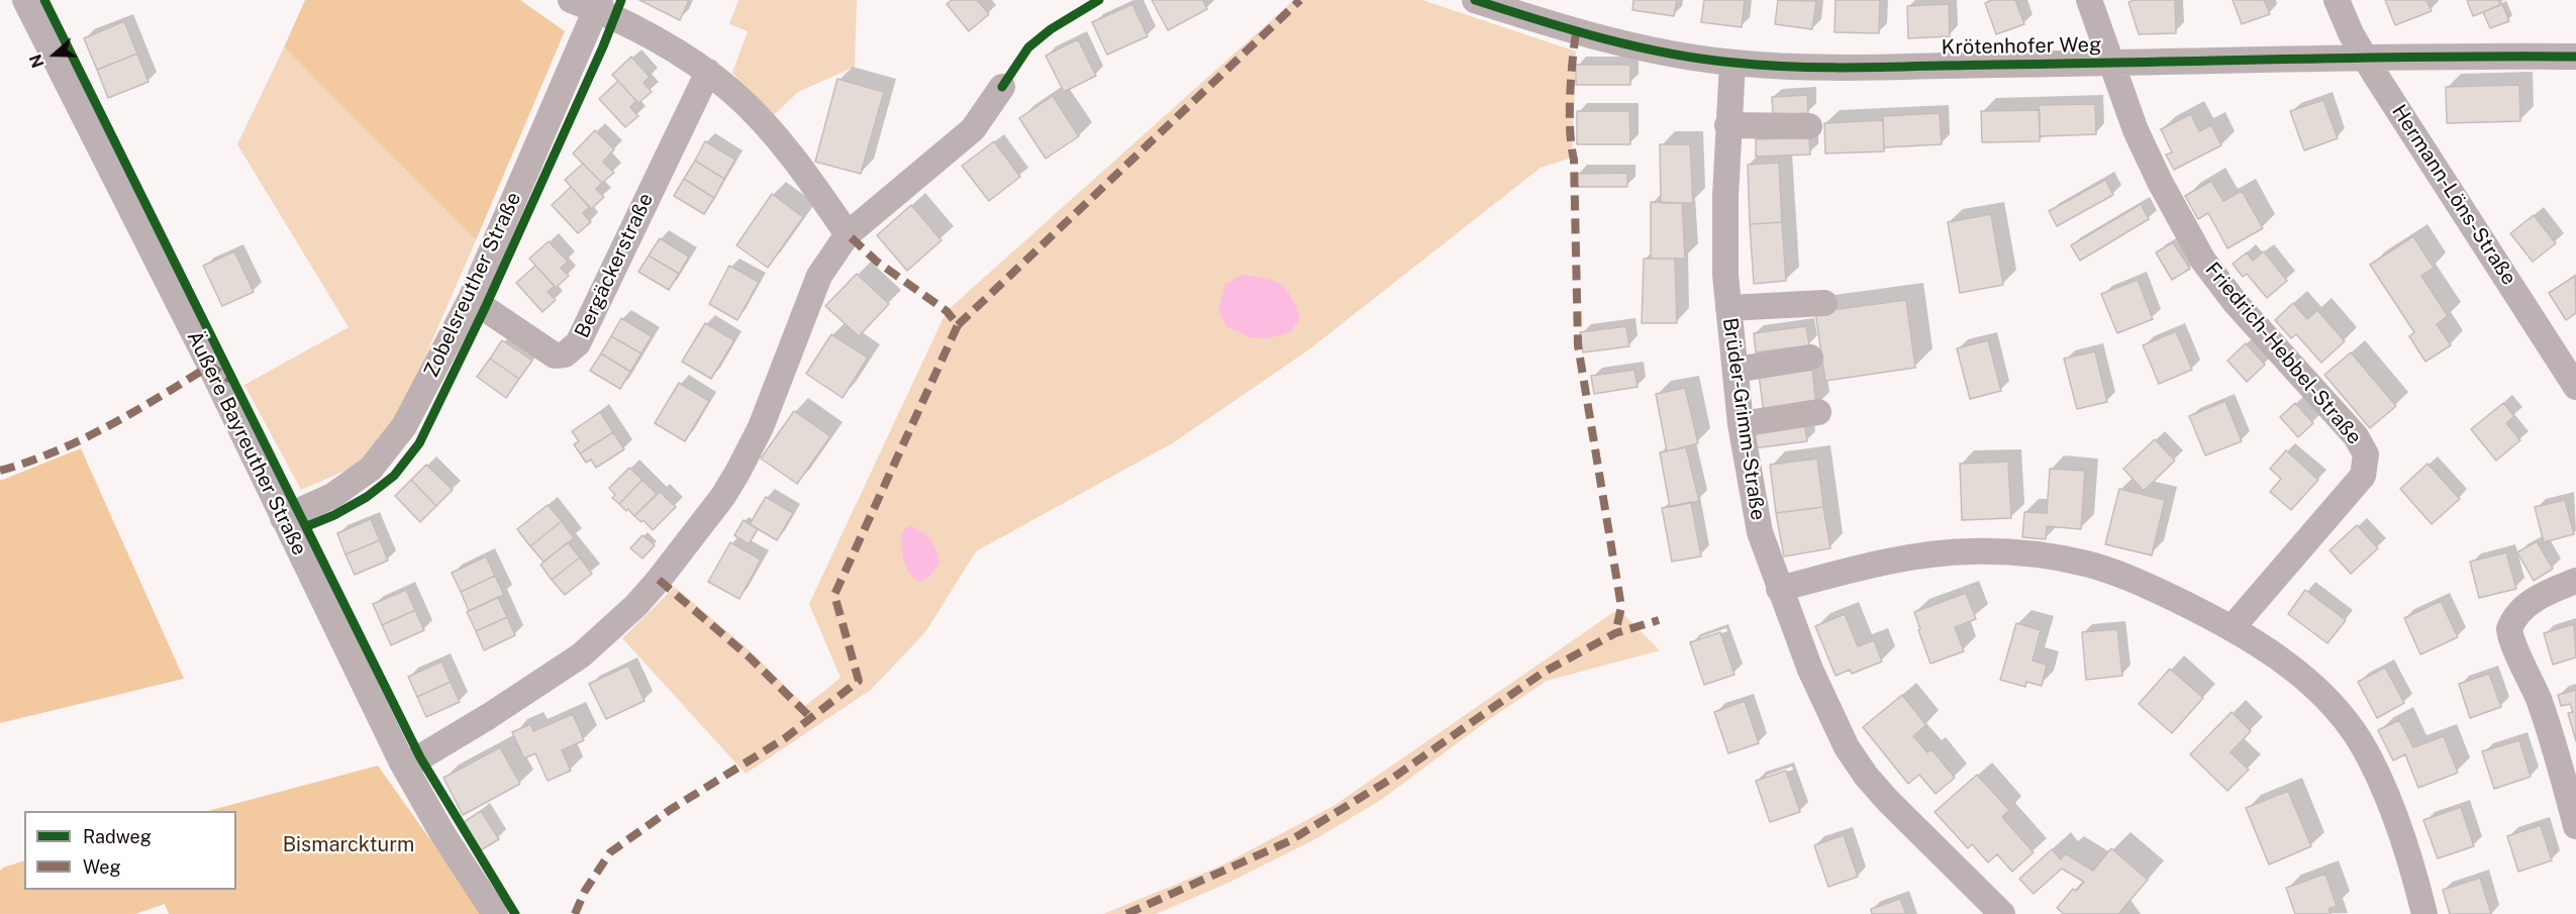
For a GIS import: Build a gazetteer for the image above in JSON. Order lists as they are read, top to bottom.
{
  "streets": {
    "street": [
      "Krötenhofer Weg",
      "Hermann-Löns-Straße",
      "Bergäckerstraße",
      "Zobelsreuther Straße",
      "Friedrich-Hebbel-Straße",
      "Brüder-Grimm-Straße",
      "Äußere Bayreuther Straße"
    ]
  },
  "crossings": [
    ["Krötenhofer Weg", "Hermann-Löns-Straße"],
    ["Krötenhofer Weg", "Friedrich-Hebbel-Straße"],
    ["Krötenhofer Weg", "Brüder-Grimm-Straße"],
    ["Bergäckerstraße", "Zobelsreuther Straße"],
    ["Zobelsreuther Straße", "Äußere Bayreuther Straße"]
  ],
  "parks": ["Bismarckturm"],
  "legend": ["Radweg", "Weg"],
  "north": "left"
}
